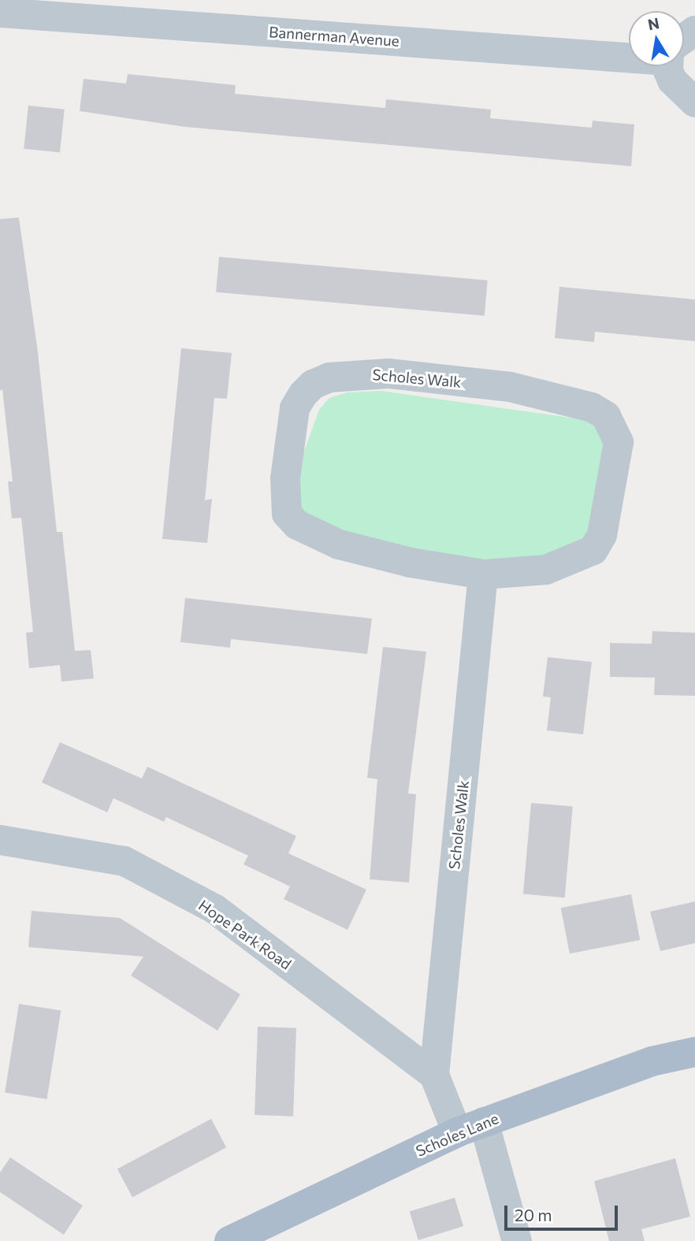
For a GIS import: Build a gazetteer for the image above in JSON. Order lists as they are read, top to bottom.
{
  "streets": {
    "main road": ["Scholes Lane"],
    "street": ["Bannerman Avenue", "Scholes Walk", "Hope Park Road"]
  },
  "crossings": [
    ["Scholes Walk", "Hope Park Road"],
    ["Hope Park Road", "Scholes Lane"]
  ],
  "scale_bar": "20 m",
  "north": "top"
}
